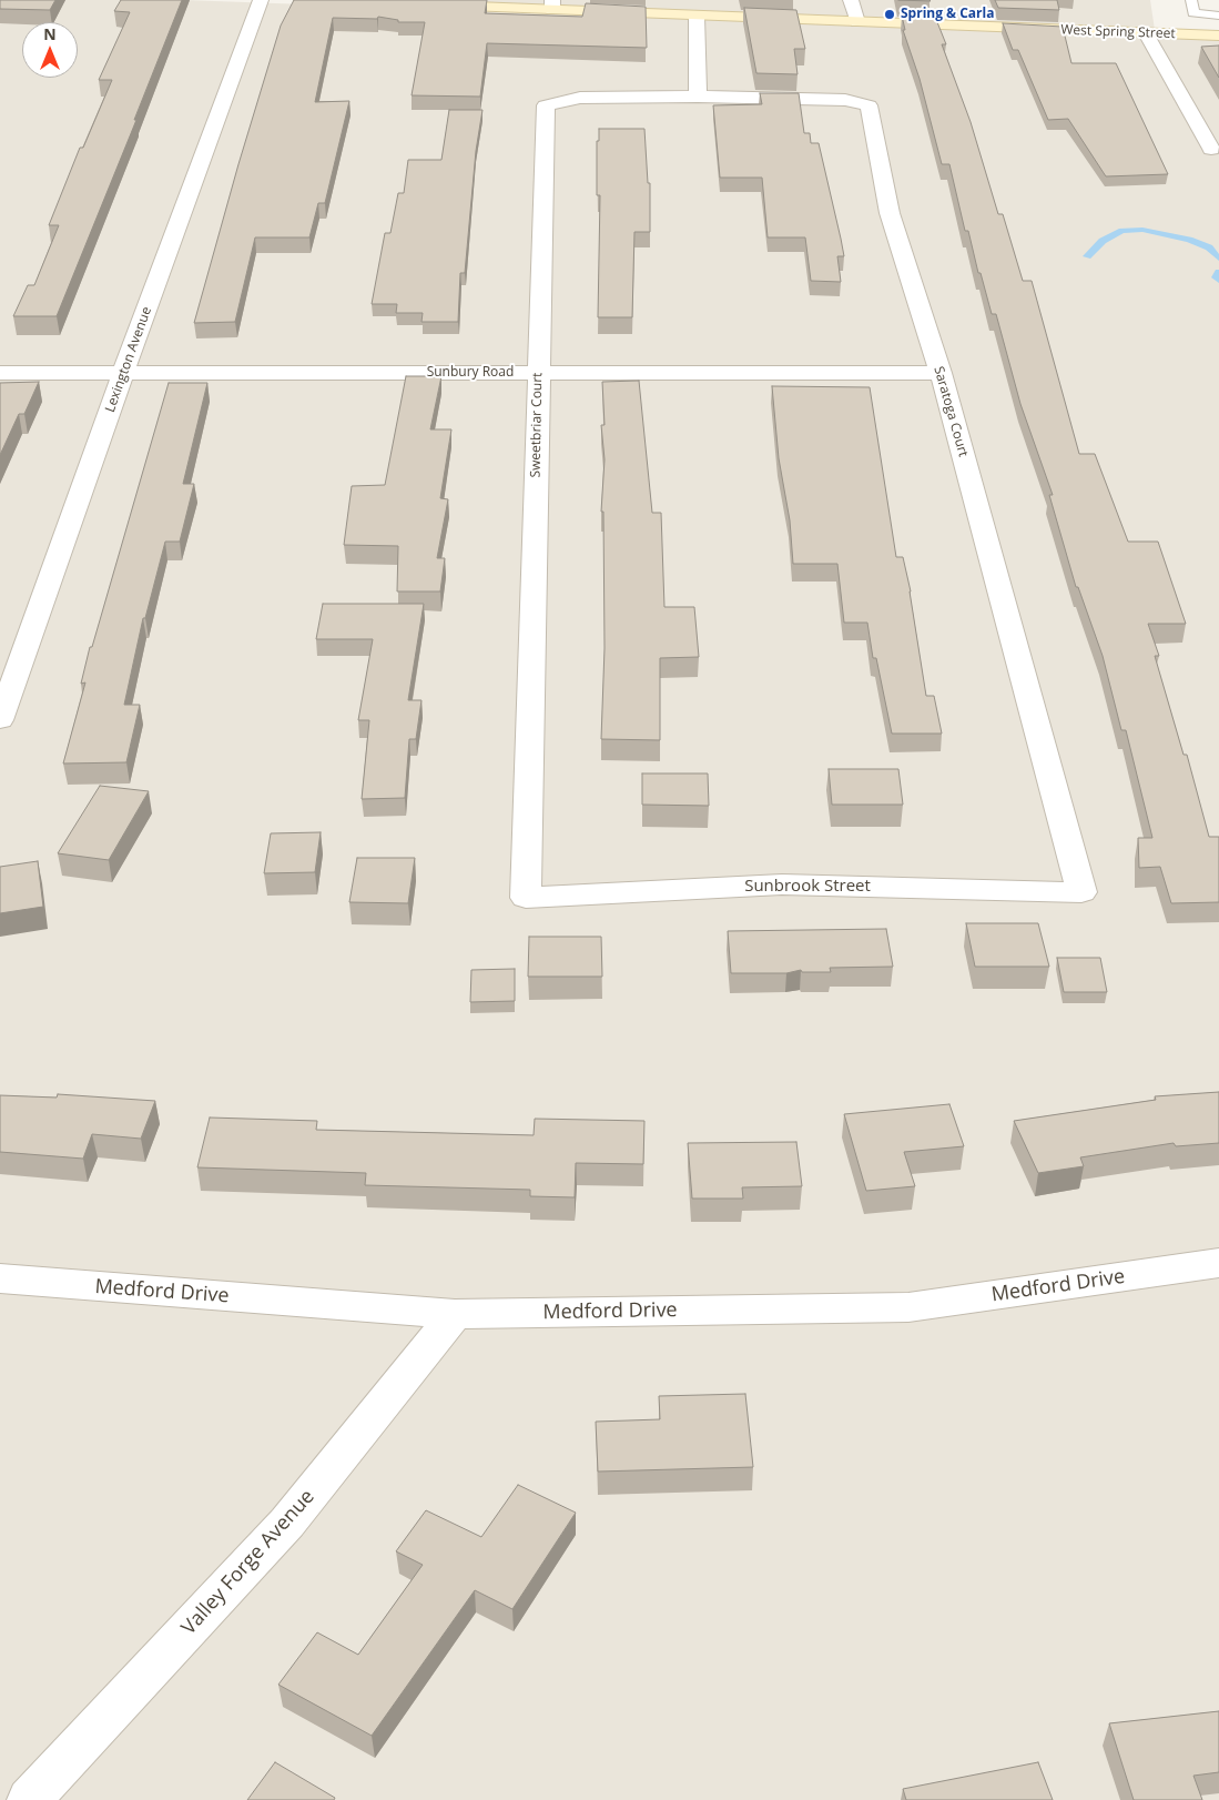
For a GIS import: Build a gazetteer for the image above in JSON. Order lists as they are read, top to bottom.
{
  "streets": {
    "main road": ["West Spring Street"],
    "street": [
      "Lexington Avenue",
      "Sunbury Road",
      "Saratoga Court",
      "Sweetbriar Court",
      "Sunbrook Street",
      "Medford Drive",
      "Valley Forge Avenue"
    ]
  },
  "crossings": [
    ["Lexington Avenue", "Sunbury Road"],
    ["Sunbury Road", "Saratoga Court"],
    ["Sunbury Road", "Sweetbriar Court"],
    ["Saratoga Court", "Sweetbriar Court"],
    ["Saratoga Court", "Sunbrook Street"],
    ["Sweetbriar Court", "Sunbrook Street"],
    ["Medford Drive", "Valley Forge Avenue"]
  ],
  "places": ["Spring & Carla"],
  "north": "top"
}
